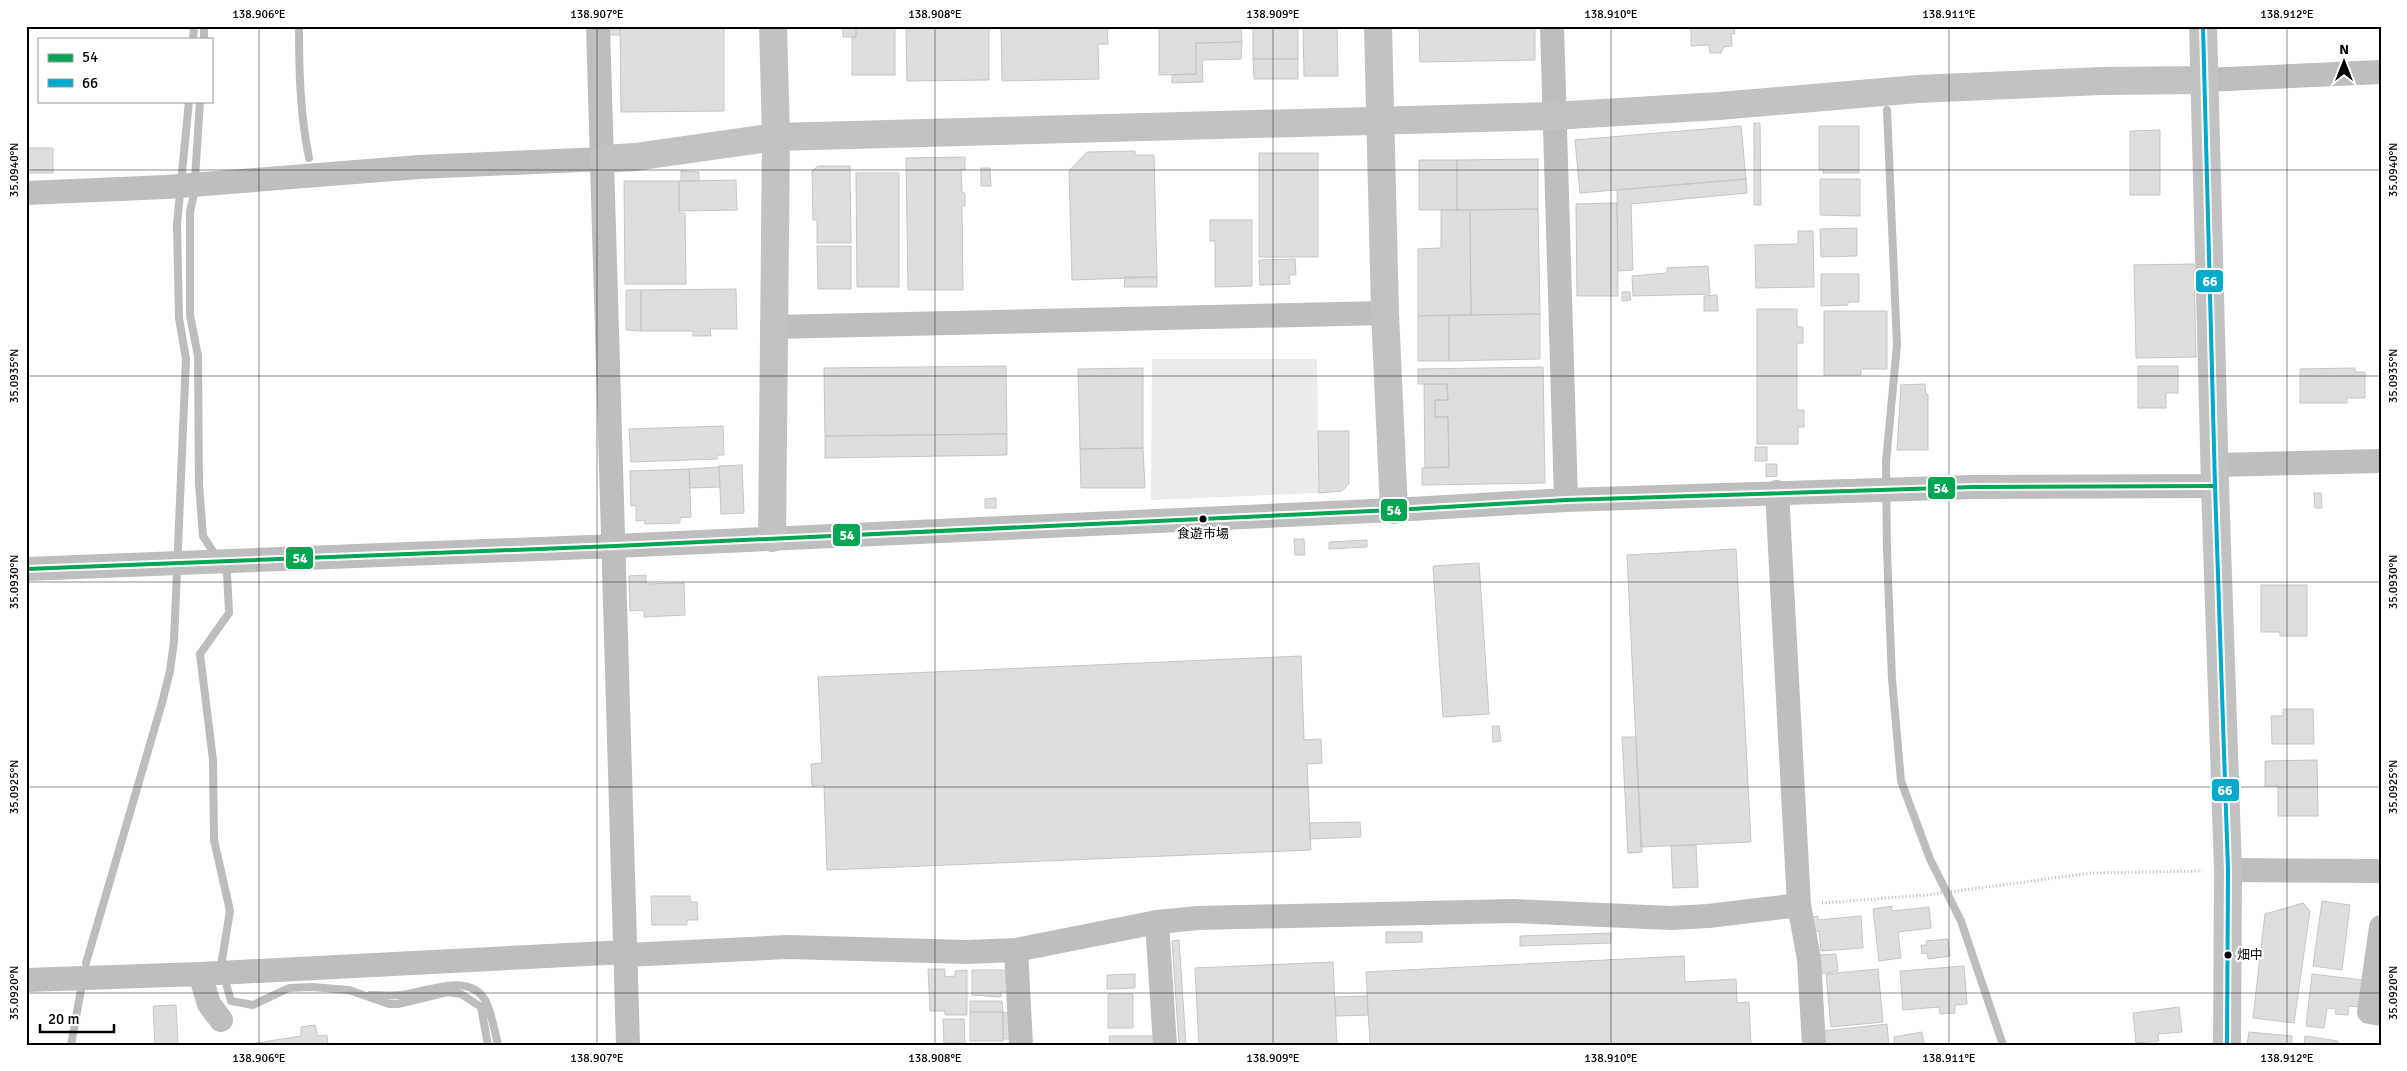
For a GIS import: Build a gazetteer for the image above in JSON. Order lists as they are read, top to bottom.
{
  "places": ["食遊市場", "畑中"],
  "lines": ["transit line 66", "transit line 54"],
  "legend": ["54", "66"],
  "scale_bar": "20 m",
  "north": "top",
  "coordinates": [
    "138.906°E",
    "138.907°E",
    "138.908°E",
    "138.909°E",
    "138.910°E",
    "138.911°E",
    "138.912°E",
    "35.0940°N",
    "35.0935°N",
    "35.0930°N",
    "35.0925°N",
    "35.0920°N"
  ]
}
